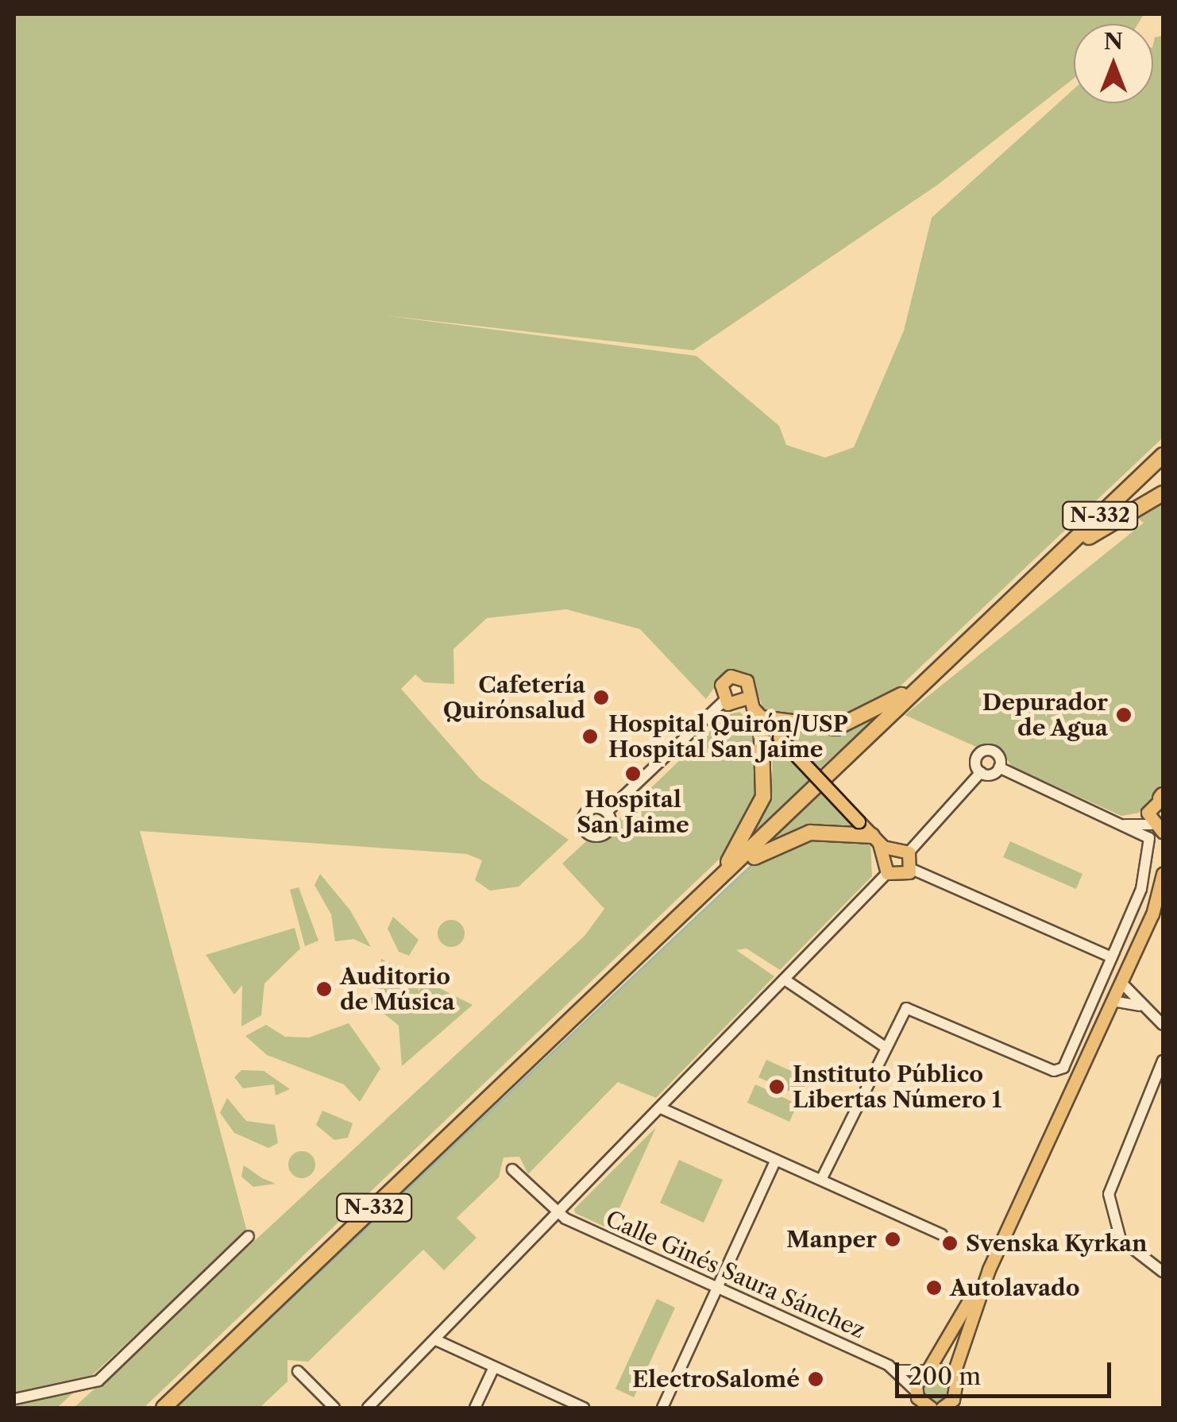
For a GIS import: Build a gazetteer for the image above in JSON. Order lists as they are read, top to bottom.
{
  "streets": {
    "highway": ["N-332"],
    "street": ["Calle Ginés Saura Sánchez"]
  },
  "places": [
    "Cafetería Quirónsalud",
    "Depurador de Agua",
    "Hospital Quirón/USP Hospital San Jaime",
    "Hospital San Jaime",
    "Auditorio de Música",
    "Instituto Público Libertas Número 1",
    "Manper",
    "Svenska Kyrkan",
    "Autolavado",
    "ElectroSalomé"
  ],
  "scale_bar": "200 m",
  "north": "top"
}
